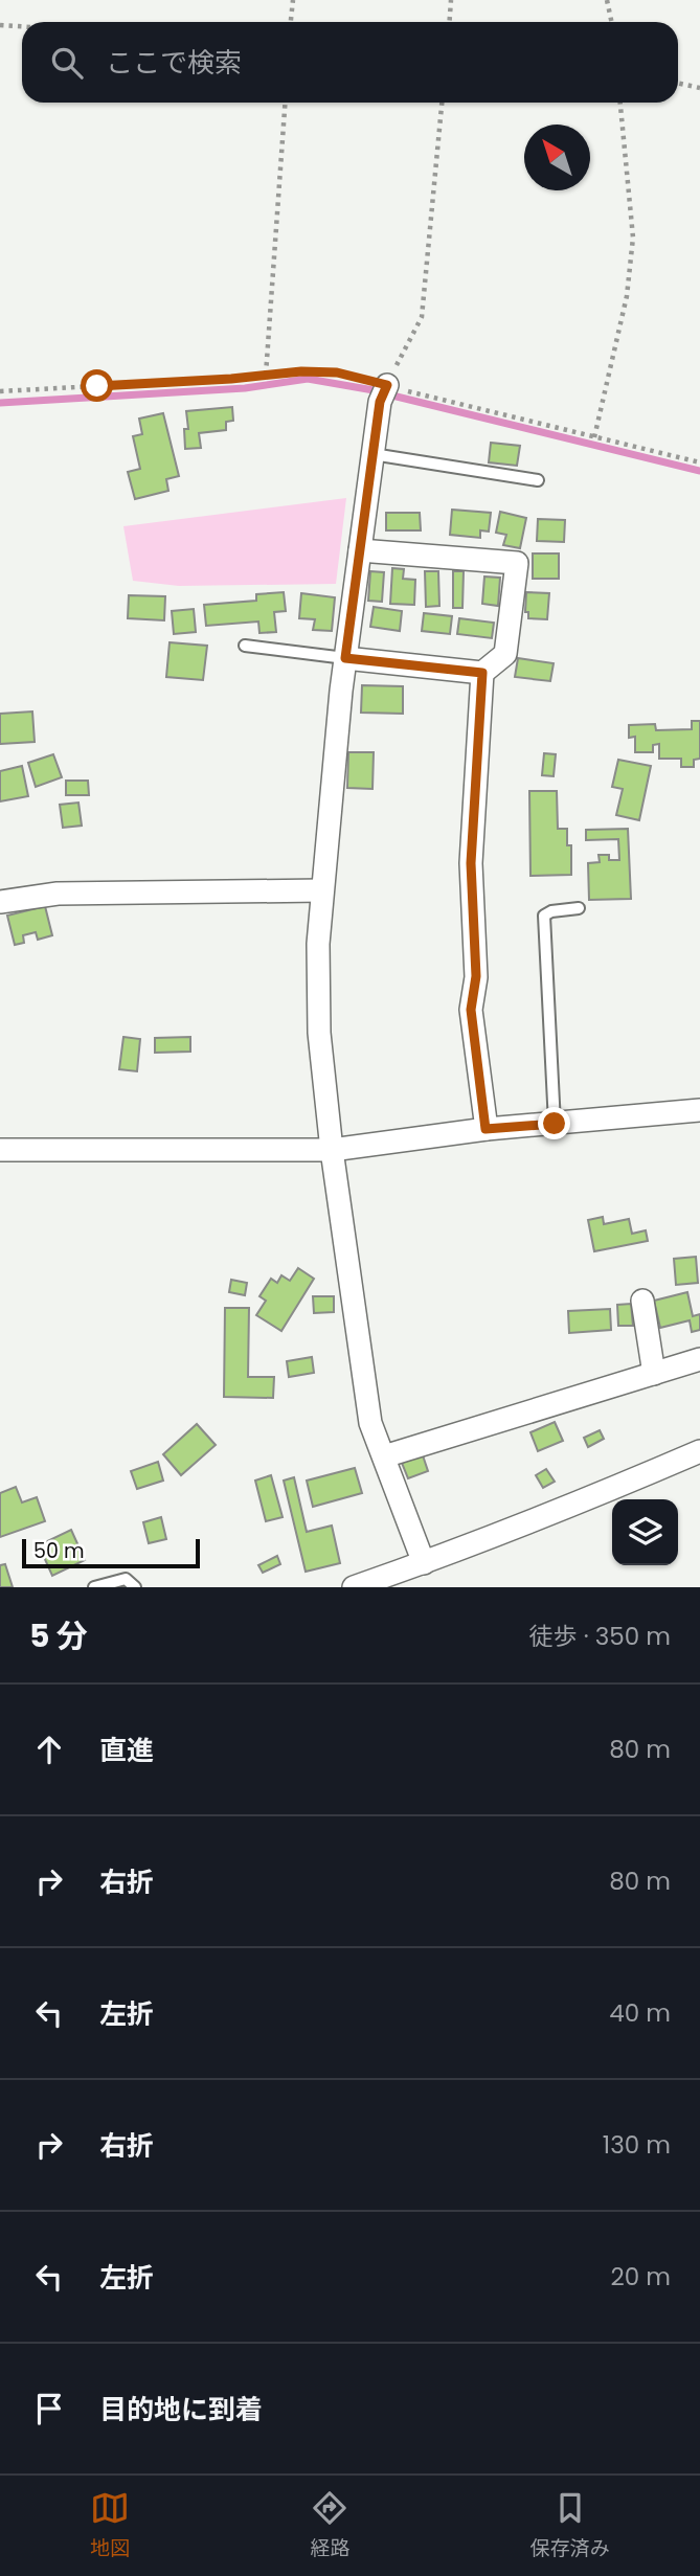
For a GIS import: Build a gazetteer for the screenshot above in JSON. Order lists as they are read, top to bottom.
{
  "scale_bar": "50 m",
  "north": "top left",
  "page": {
    "search": "ここで検索",
    "scale": "50 m",
    "heading": ["5 分", "徒歩 · 350 m"],
    "list": [
      ["直進", "80 m"],
      ["右折", "80 m"],
      ["左折", "40 m"],
      ["右折", "130 m"],
      ["左折", "20 m"],
      "目的地に到着"
    ],
    "nav": ["地図", "経路", "保存済み"]
  }
}
